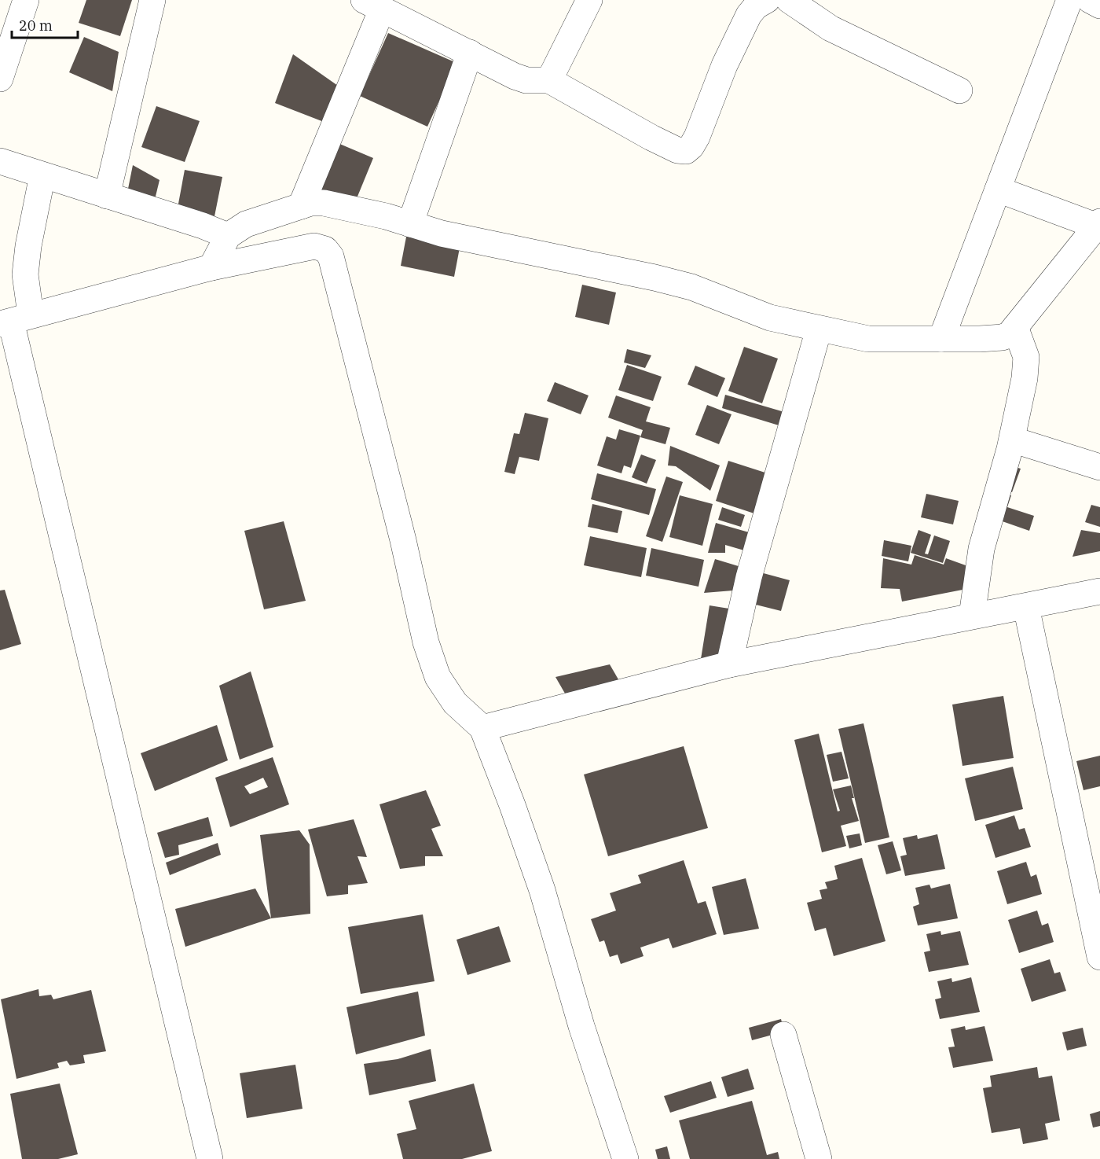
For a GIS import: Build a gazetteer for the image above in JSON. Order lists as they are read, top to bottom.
{
  "scale_bar": "20 m"
}
